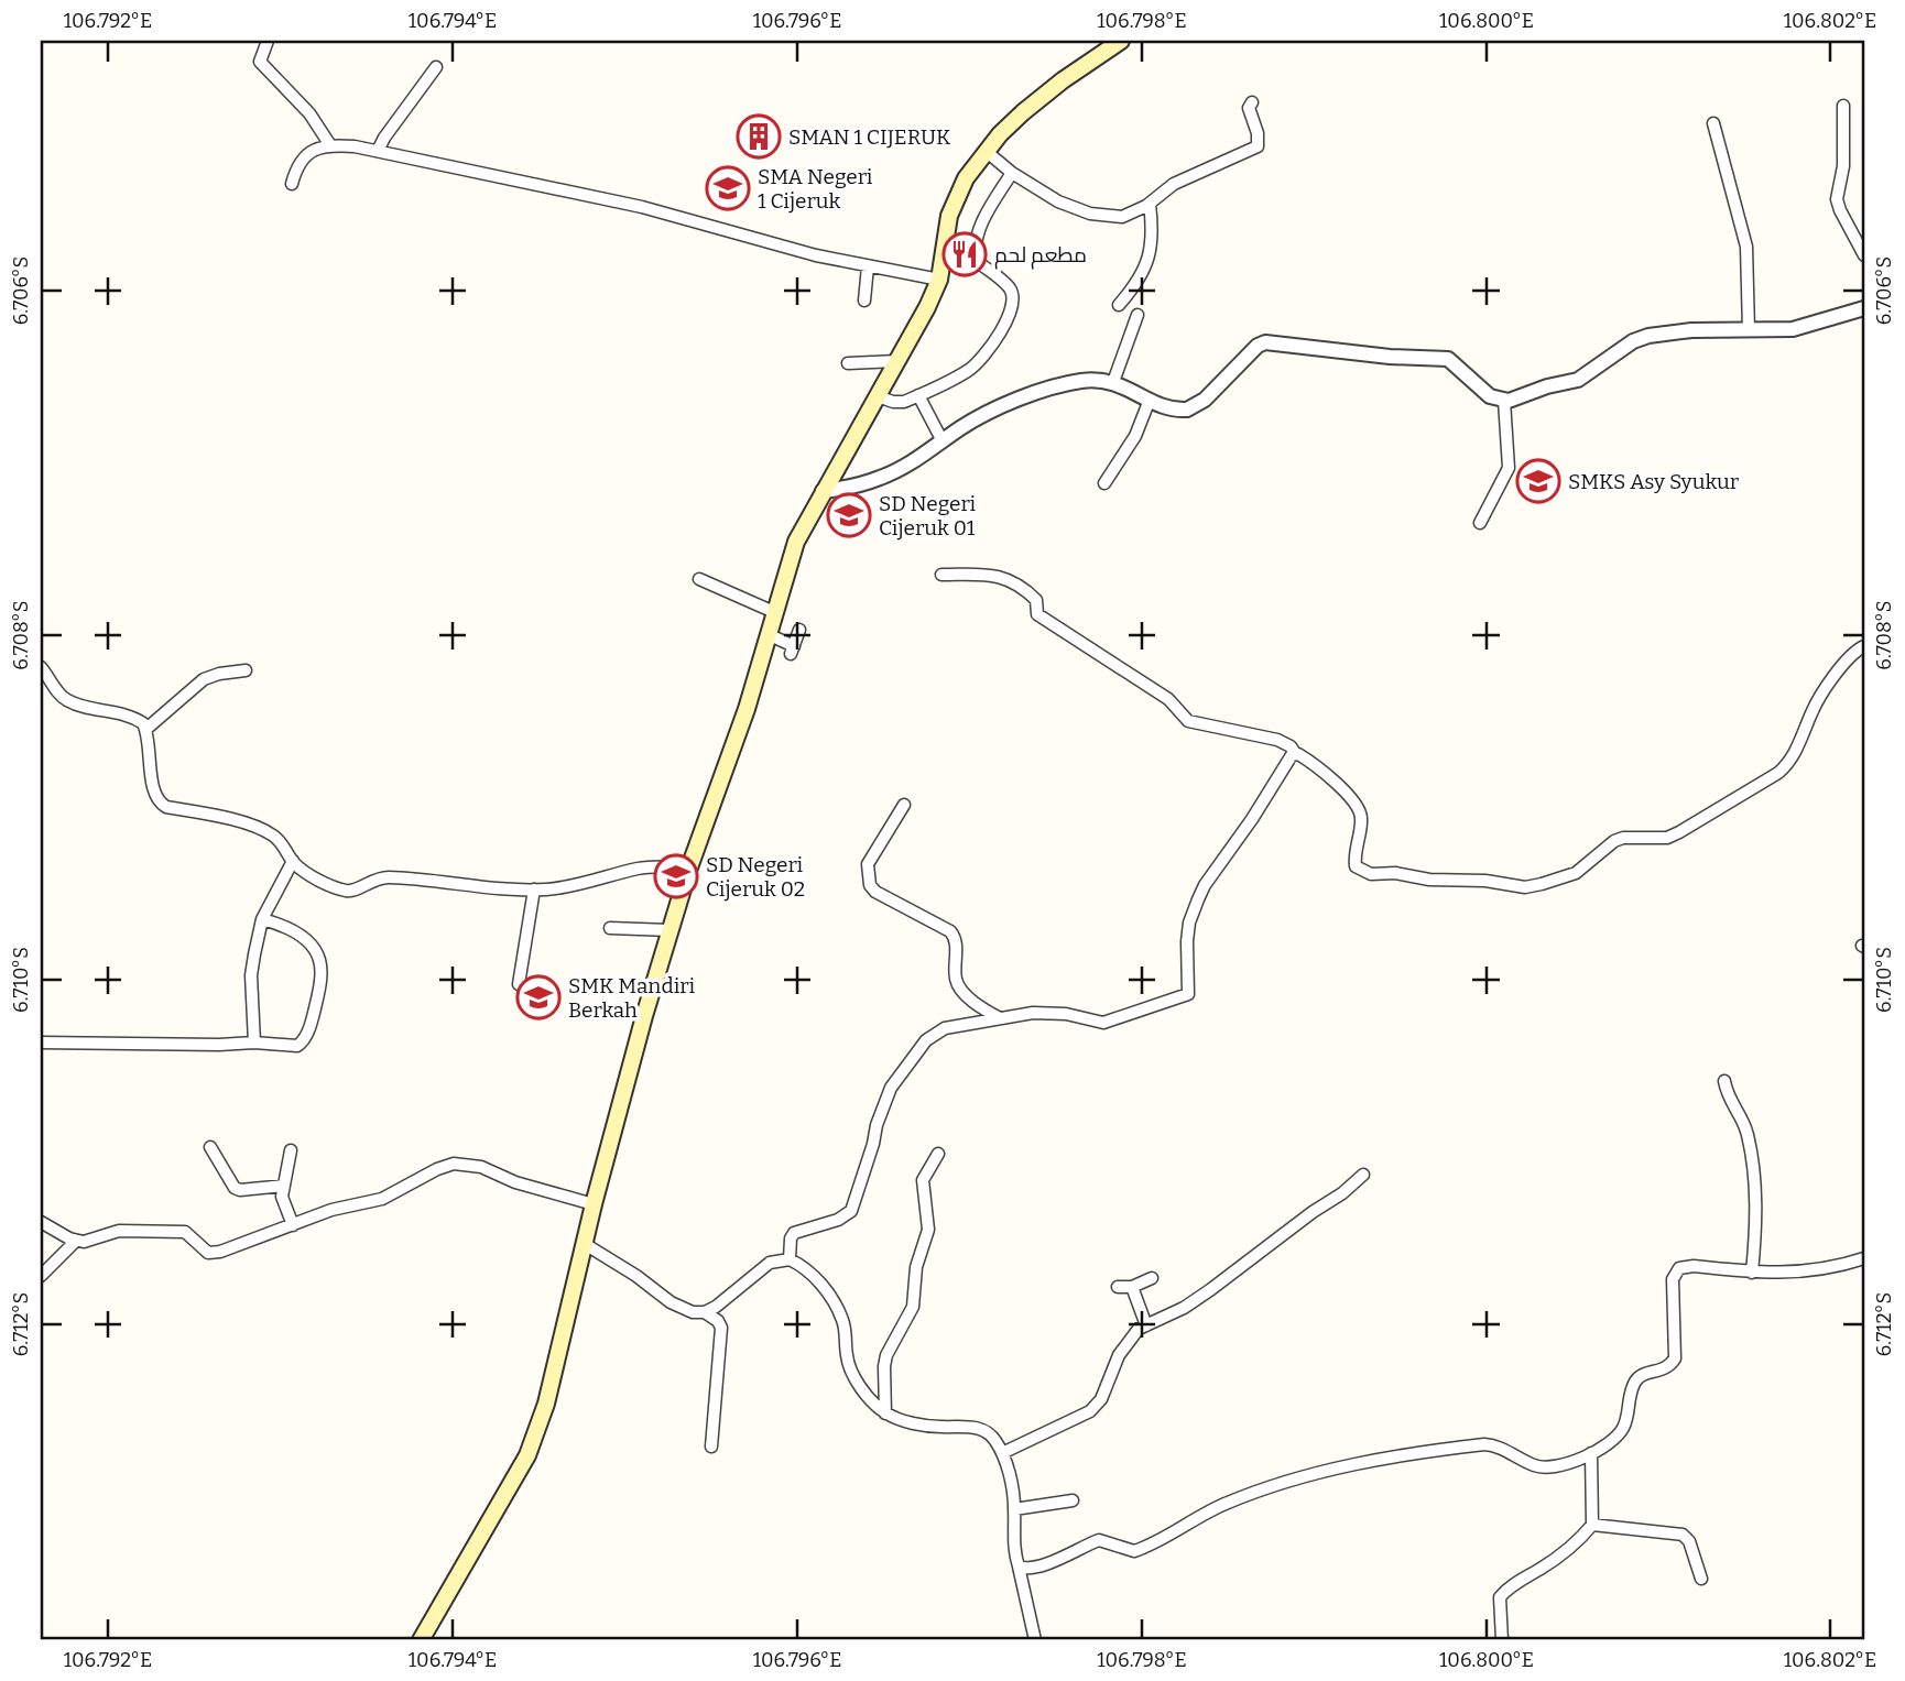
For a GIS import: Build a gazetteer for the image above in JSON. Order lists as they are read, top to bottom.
{
  "places": {
    "building": ["SMAN 1 CIJERUK"],
    "school or university": [
      "SMA Negeri 1 Cijeruk",
      "SMKS Asy Syukur",
      "SD Negeri Cijeruk 01",
      "SD Negeri Cijeruk 02",
      "SMK Mandiri Berkah"
    ],
    "restaurant": ["مطعم لحم"]
  },
  "coordinates": [
    "106.792°E",
    "106.794°E",
    "106.796°E",
    "106.798°E",
    "106.800°E",
    "106.802°E",
    "6.706°S",
    "6.708°S",
    "6.710°S",
    "6.712°S"
  ]
}
